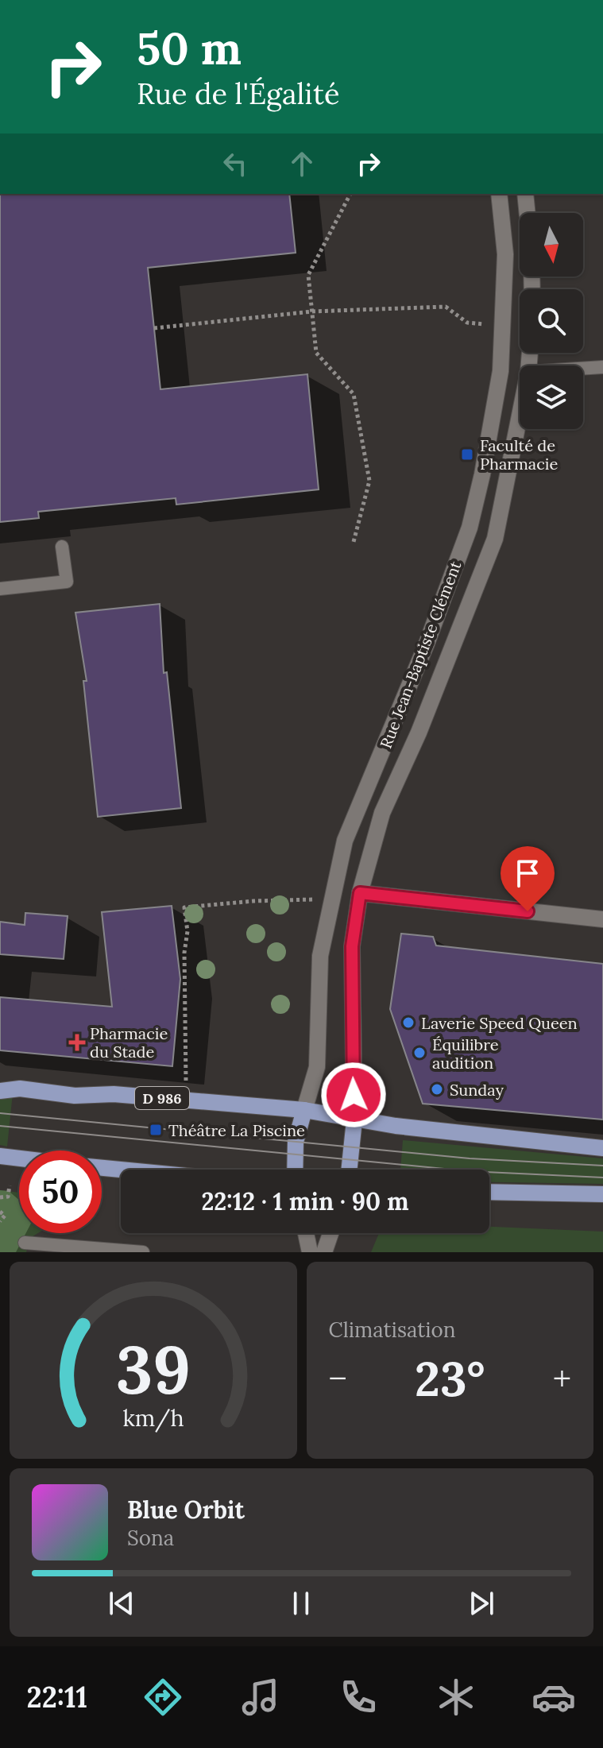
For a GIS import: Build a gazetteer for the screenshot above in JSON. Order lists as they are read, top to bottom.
{
  "streets": {
    "main road": ["Rue Jean-Baptiste Clément", "D 986"]
  },
  "crossings": [
    ["Rue Jean-Baptiste Clément", "D 986"]
  ],
  "places": {
    "transit": ["Faculté de Pharmacie", "Théâtre La Piscine"],
    "other": ["Laverie Speed Queen", "Équilibre audition", "Sunday"],
    "health": ["Pharmacie du Stade"]
  },
  "north": "bottom",
  "page": {
    "turn": ["50 m", "Rue de l'Égalité"],
    "limit": "50",
    "trip": "22:12 · 1 min · 90 m",
    "tile": "Climatisation",
    "heat": ["−", "23°", "+"],
    "song": ["Blue Orbit", "Sona"],
    "tabs": "22:11",
    "gauge": ["39", "km/h"]
  }
}
